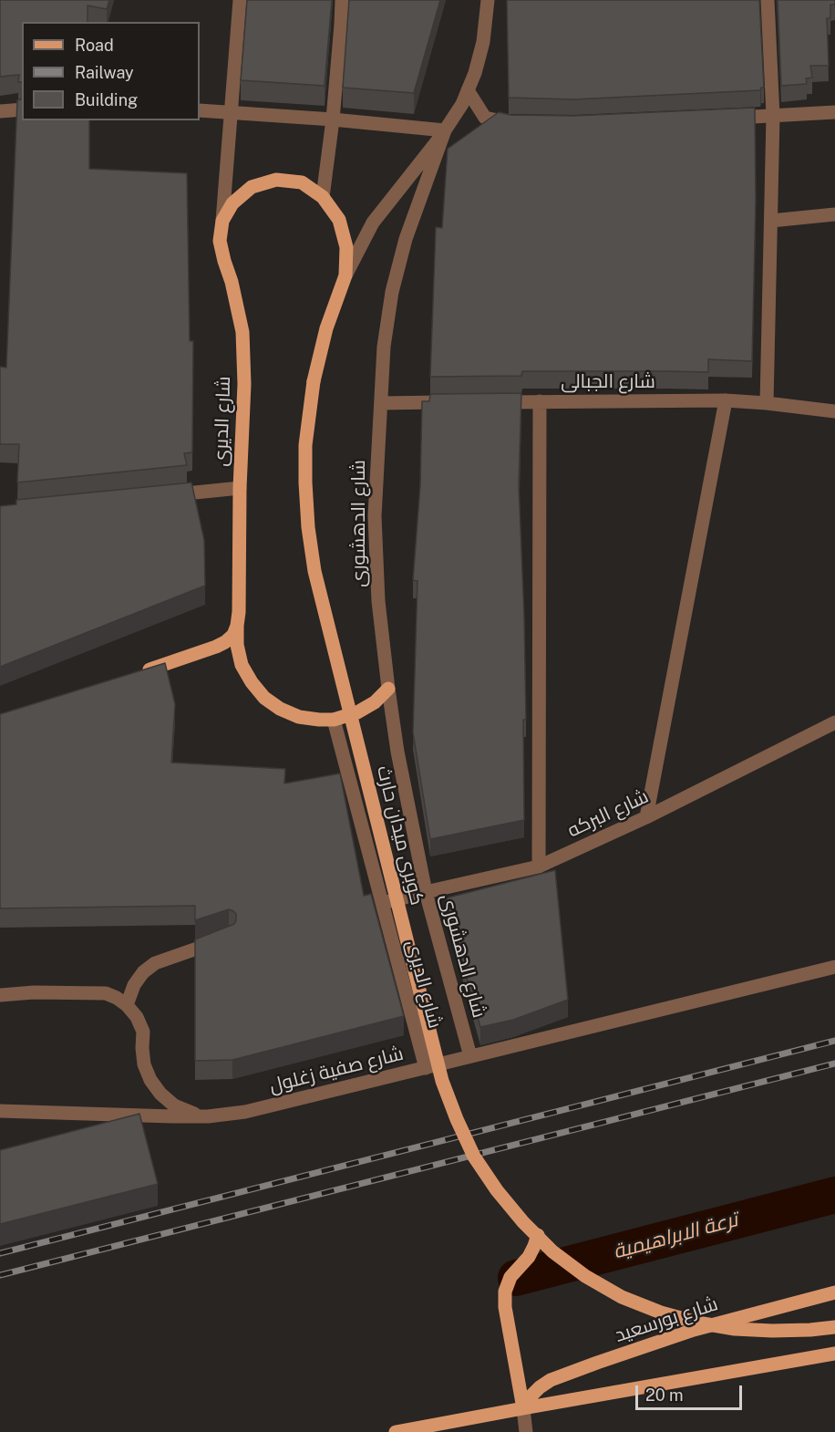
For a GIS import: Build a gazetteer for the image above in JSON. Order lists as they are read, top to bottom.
{
  "streets": {
    "main road": ["شارع الديرى", "كوبرى ميدان حارث", "شارع بورسعيد"],
    "street": [
      "شارع الجبالى",
      "شارع الدهشورى",
      "شارع البركه",
      "شارع صفية زغلول"
    ]
  },
  "crossings": [
    ["شارع الديرى", "شارع البركه"],
    ["شارع الديرى", "شارع صفية زغلول"],
    ["شارع الدهشورى", "شارع البركه"],
    ["شارع الدهشورى", "كوبرى ميدان حارث"],
    ["شارع الدهشورى", "شارع صفية زغلول"]
  ],
  "water": ["ترعة الابراهيمية"],
  "legend": ["Road", "Railway", "Building"],
  "scale_bar": "20 m"
}
